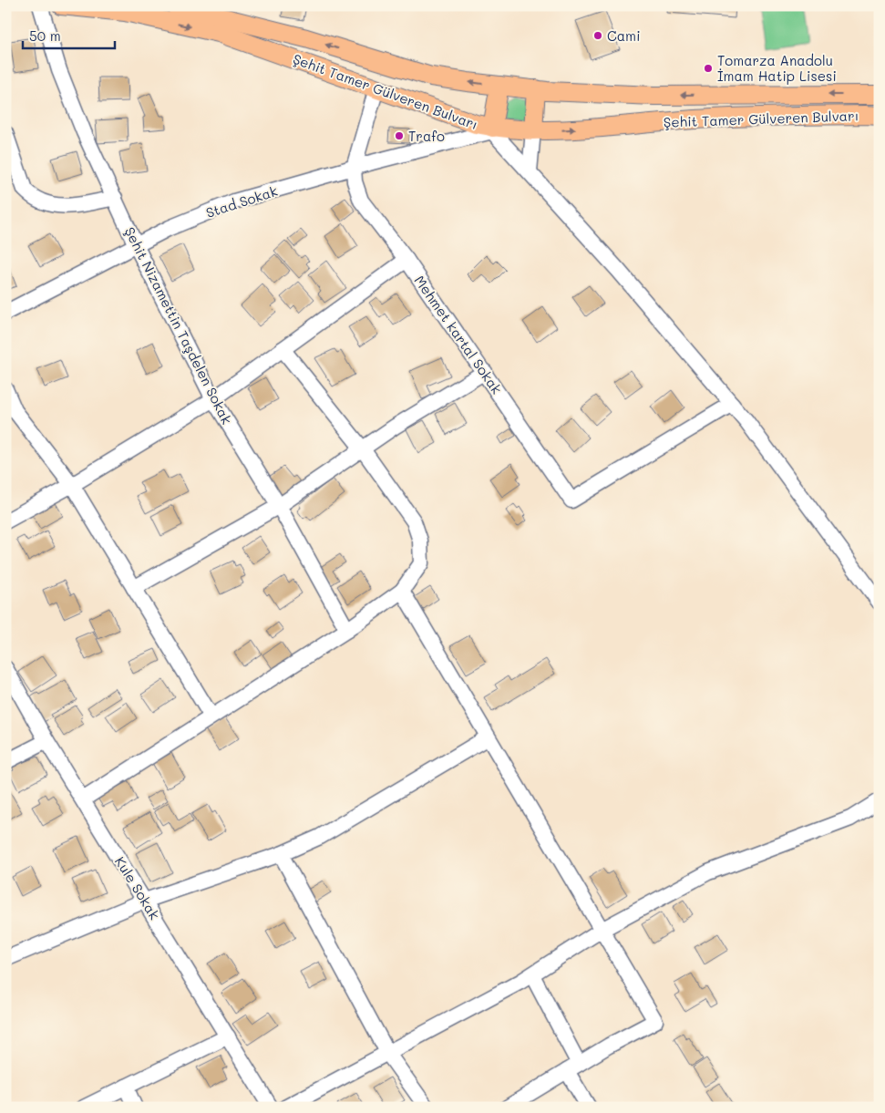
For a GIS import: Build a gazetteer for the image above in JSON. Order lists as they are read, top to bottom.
{
  "streets": {
    "main road": ["Şehit Tamer Gülveren Bulvarı"],
    "street": [
      "Stad Sokak",
      "Şehit Nizamettin Taşdelen Sokak",
      "Mehmet kartal Sokak",
      "Kule Sokak"
    ]
  },
  "crossings": [
    ["Şehit Tamer Gülveren Bulvarı", "Stad Sokak"],
    ["Stad Sokak", "Şehit Nizamettin Taşdelen Sokak"],
    ["Stad Sokak", "Mehmet kartal Sokak"]
  ],
  "places": ["Cami", "Tomarza Anadolu İmam Hatip Lisesi", "Trafo"],
  "scale_bar": "50 m"
}
